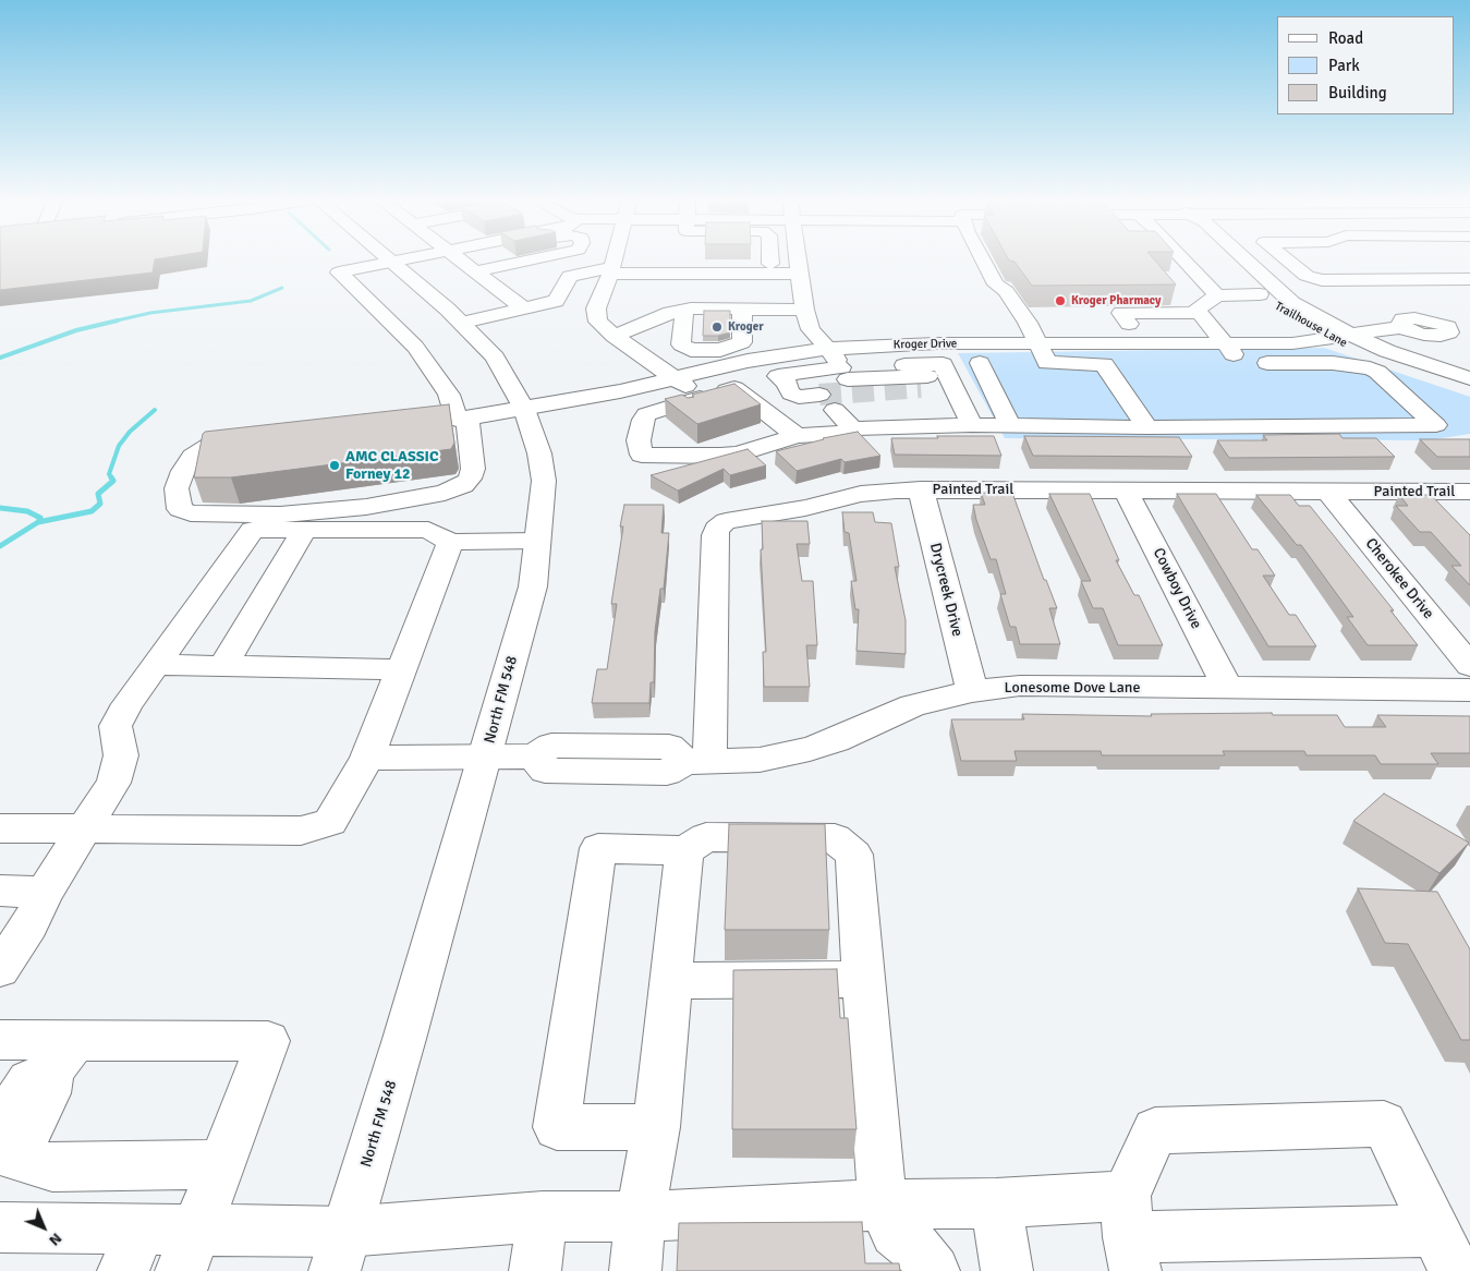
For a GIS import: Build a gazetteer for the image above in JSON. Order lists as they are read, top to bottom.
{
  "streets": {
    "street": [
      "Trailhouse Lane",
      "Kroger Drive",
      "Painted Trail",
      "Cherokee Drive",
      "Cowboy Drive",
      "Drycreek Drive",
      "Lonesome Dove Lane",
      "North FM 548"
    ]
  },
  "crossings": [
    ["Trailhouse Lane", "Kroger Drive"],
    ["Kroger Drive", "North FM 548"],
    ["Painted Trail", "Cherokee Drive"],
    ["Painted Trail", "Cowboy Drive"],
    ["Painted Trail", "Drycreek Drive"],
    ["Painted Trail", "Lonesome Dove Lane"],
    ["Cowboy Drive", "Lonesome Dove Lane"],
    ["Drycreek Drive", "Lonesome Dove Lane"],
    ["Lonesome Dove Lane", "North FM 548"]
  ],
  "places": ["Kroger Pharmacy", "Kroger", "AMC CLASSIC Forney 12"],
  "legend": ["Road", "Park", "Building"],
  "north": "bottom right"
}
